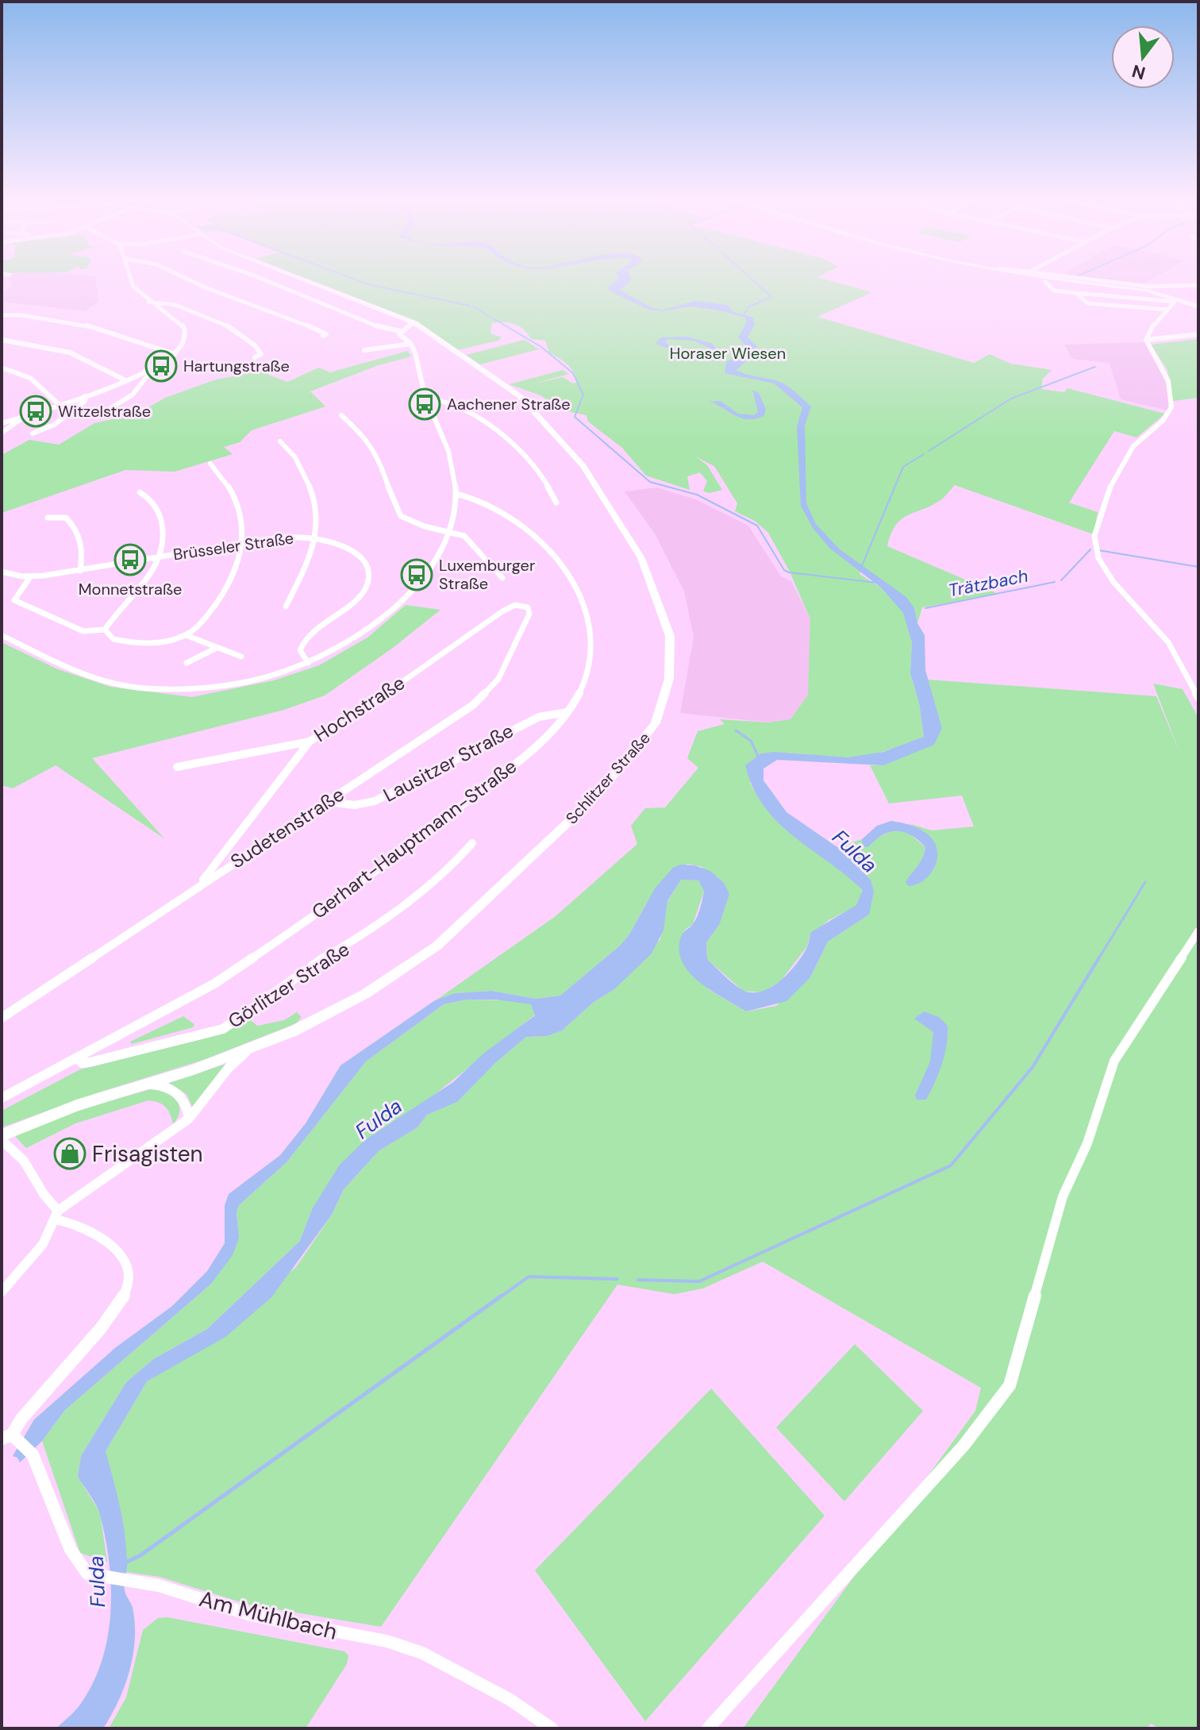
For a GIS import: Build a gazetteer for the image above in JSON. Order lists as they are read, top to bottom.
{
  "streets": {
    "main road": ["Schlitzer Straße"],
    "street": [
      "Brüsseler Straße",
      "Hochstraße",
      "Lausitzer Straße",
      "Sudetenstraße",
      "Gerhart-Hauptmann-Straße",
      "Görlitzer Straße",
      "Am Mühlbach"
    ]
  },
  "crossings": [
    ["Hochstraße", "Sudetenstraße"],
    ["Lausitzer Straße", "Sudetenstraße"],
    ["Lausitzer Straße", "Gerhart-Hauptmann-Straße"],
    ["Gerhart-Hauptmann-Straße", "Görlitzer Straße"]
  ],
  "water": ["Trätzbach", "Fulda"],
  "parks": ["Horaser Wiesen"],
  "places": {
    "bus stop": [
      "Hartungstraße",
      "Aachener Straße",
      "Witzelstraße",
      "Monnetstraße",
      "Luxemburger Straße"
    ],
    "shop": ["Frisagisten"]
  },
  "north": "bottom"
}
